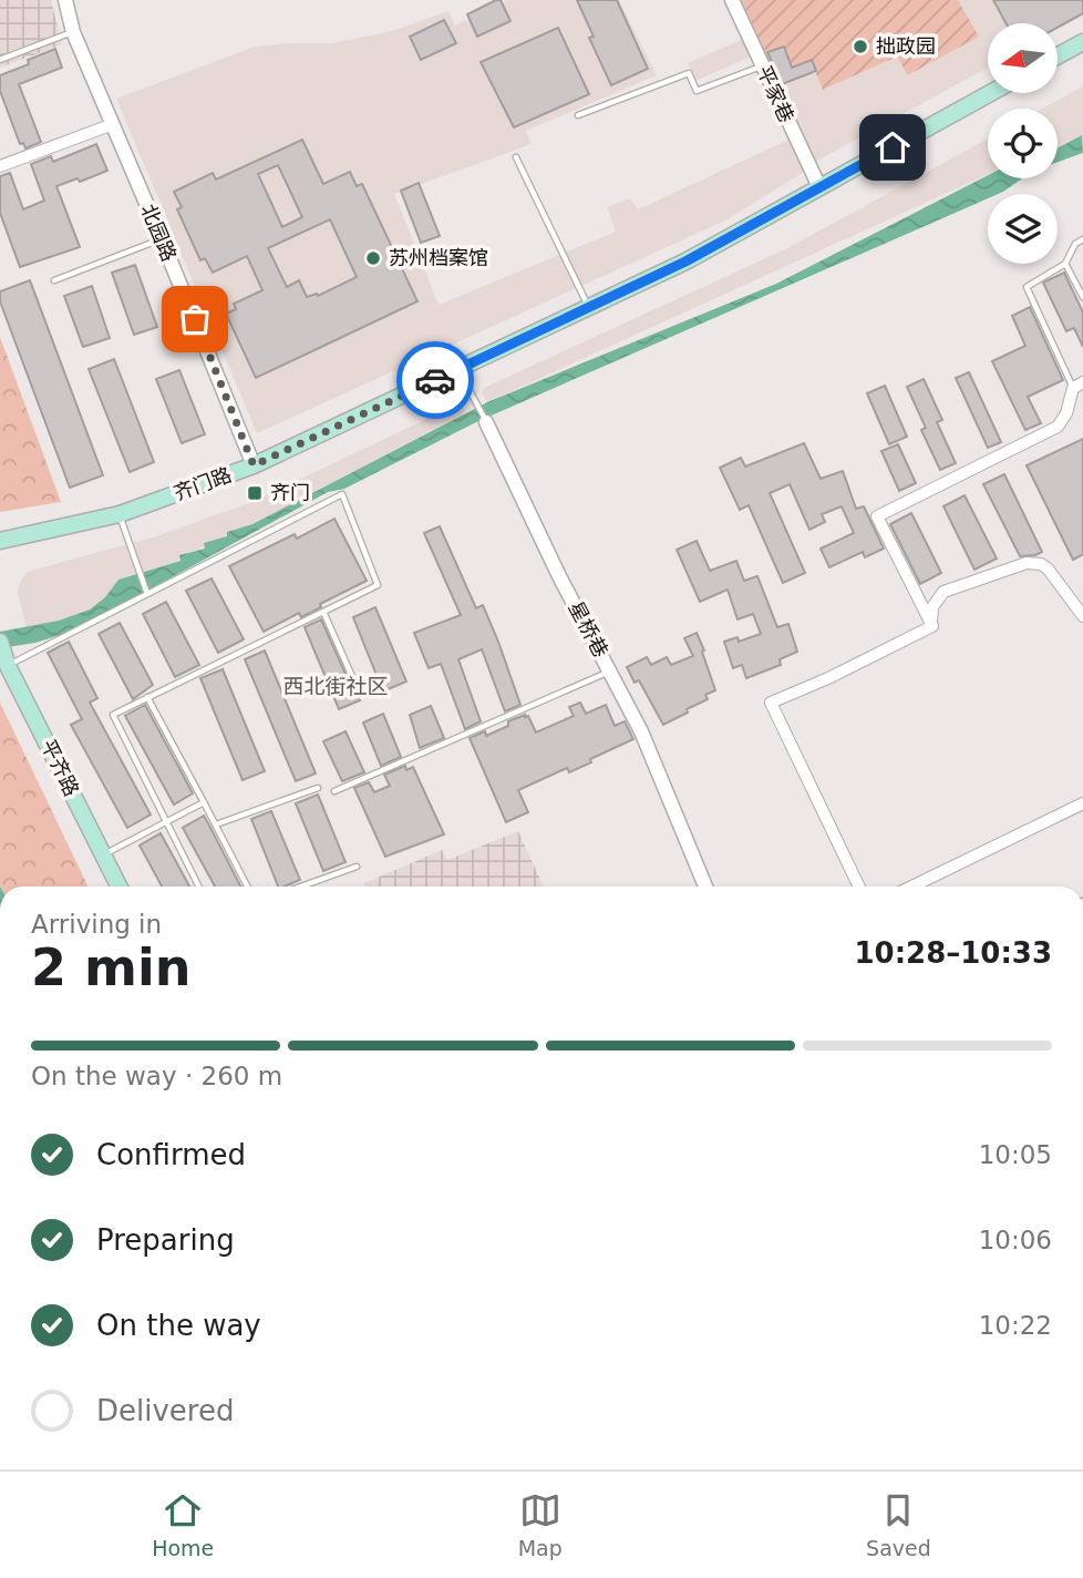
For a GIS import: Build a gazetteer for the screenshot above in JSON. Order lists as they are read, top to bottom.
{
  "streets": {
    "main road": ["齐门路", "平齐路"],
    "street": ["平家巷", "北园路", "星桥巷"]
  },
  "crossings": [
    ["平家巷", "齐门路"],
    ["北园路", "齐门路"],
    ["齐门路", "星桥巷"]
  ],
  "districts": ["西北街社区"],
  "places": {
    "other": ["拙政园", "苏州档案馆"],
    "transit": ["齐门"]
  },
  "north": "left",
  "page": {
    "heading": ["2 min", "Arriving in", "10:28–10:33"],
    "bar": "On the way · 260 m",
    "list": [
      ["Confirmed", "10:05"],
      ["Preparing", "10:06"],
      ["On the way", "10:22"],
      "Delivered"
    ],
    "tabs": ["Home", "Map", "Saved"]
  }
}
